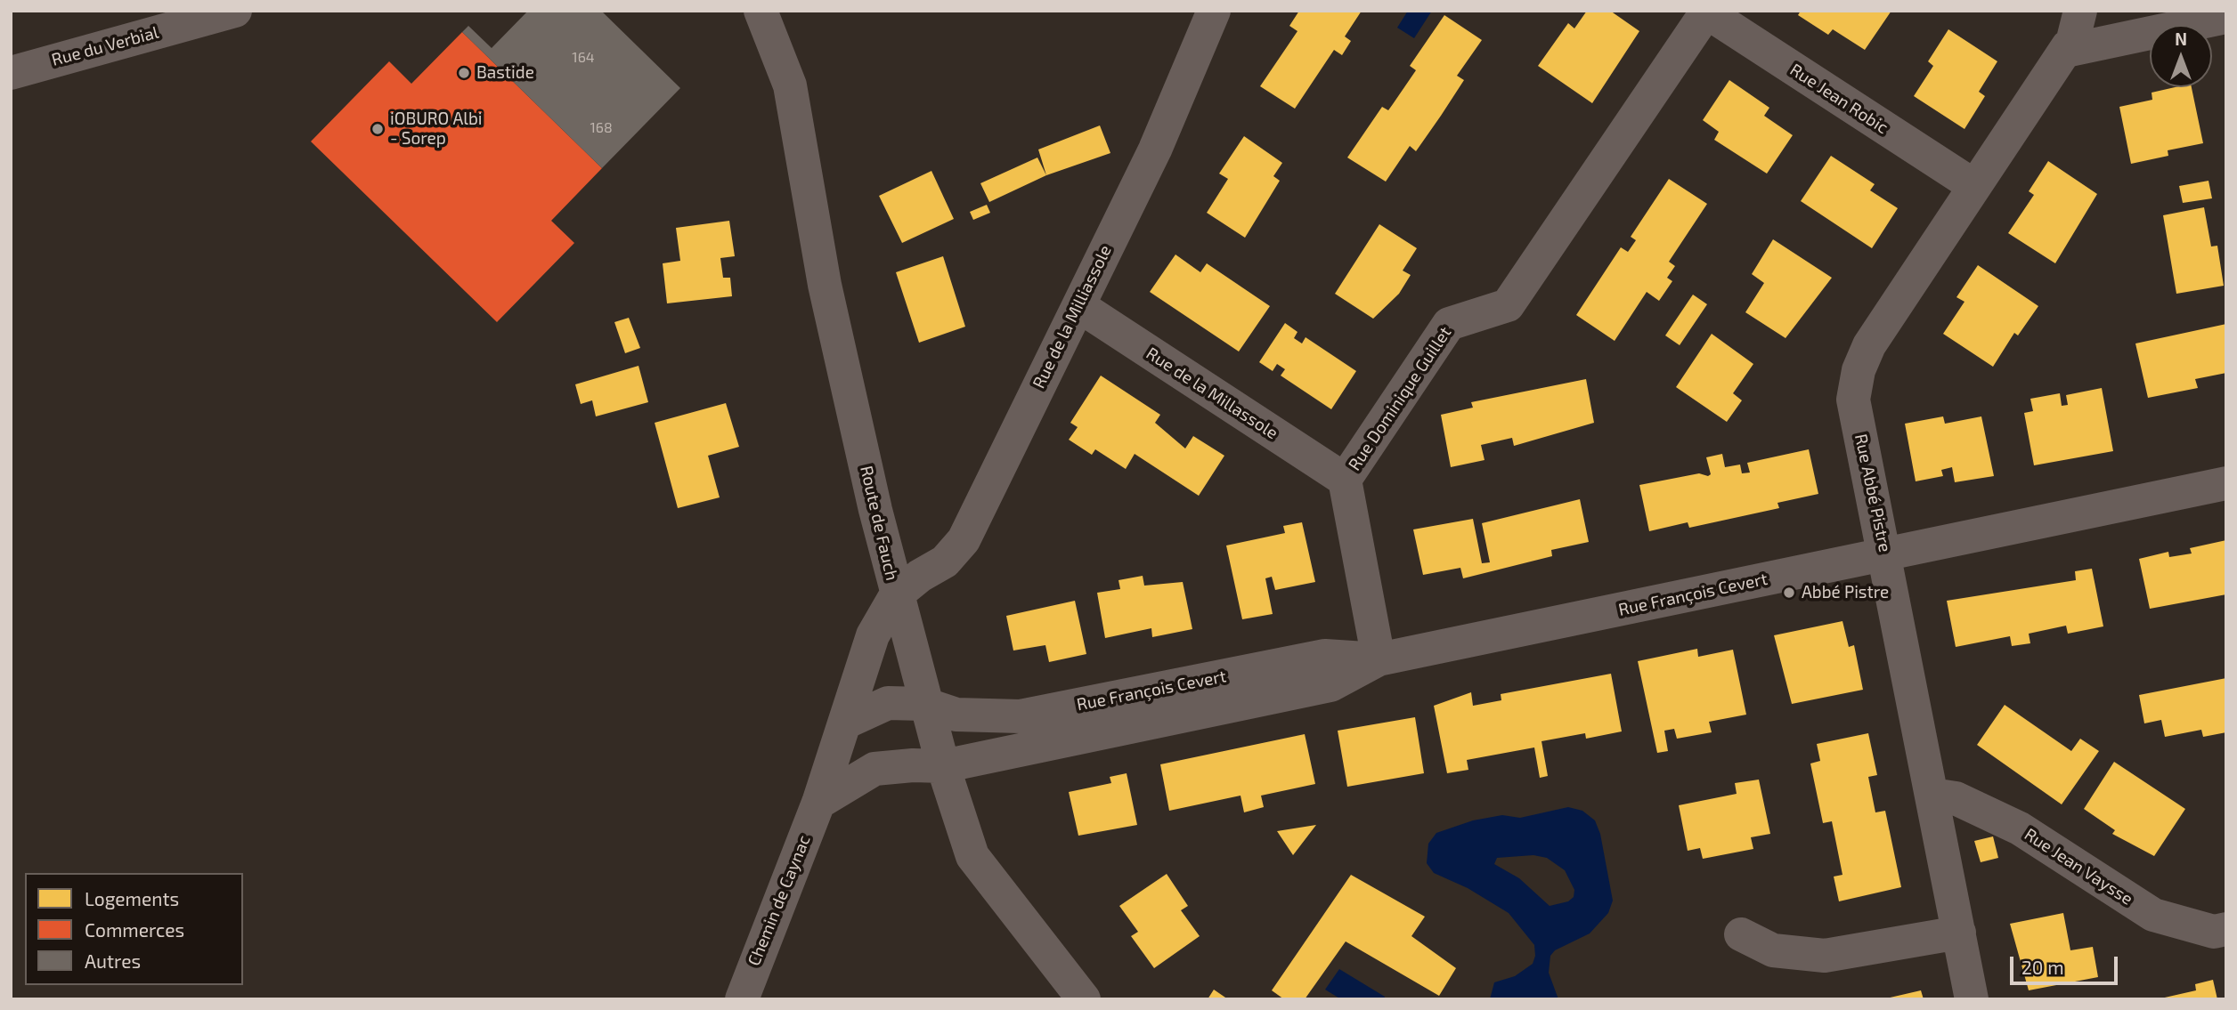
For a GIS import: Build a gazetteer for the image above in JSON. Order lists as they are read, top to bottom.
{
  "streets": {
    "street": [
      "Rue du Verbial",
      "Rue Jean Robic",
      "Rue de la Milliassole",
      "Rue de la Millassole",
      "Rue Dominique Guillet",
      "Rue Abbé Pistre",
      "Route de Fauch",
      "Rue François Cevert",
      "Rue Jean Vaysse",
      "Chemin de Caynac"
    ]
  },
  "crossings": [
    ["Rue Jean Robic", "Rue Dominique Guillet"],
    ["Rue Jean Robic", "Rue Abbé Pistre"],
    ["Rue de la Milliassole", "Rue de la Millassole"],
    ["Rue de la Milliassole", "Route de Fauch"],
    ["Rue de la Milliassole", "Chemin de Caynac"],
    ["Rue de la Millassole", "Rue Dominique Guillet"],
    ["Rue Dominique Guillet", "Rue François Cevert"],
    ["Rue Abbé Pistre", "Rue François Cevert"],
    ["Rue Abbé Pistre", "Rue Jean Vaysse"],
    ["Route de Fauch", "Rue François Cevert"],
    ["Route de Fauch", "Chemin de Caynac"]
  ],
  "places": ["Bastide", "iOBURO Albi - Sorep", "Abbé Pistre"],
  "house_numbers": ["164", "168"],
  "legend": ["Logements", "Commerces", "Autres"],
  "scale_bar": "20 m",
  "north": "top"
}
